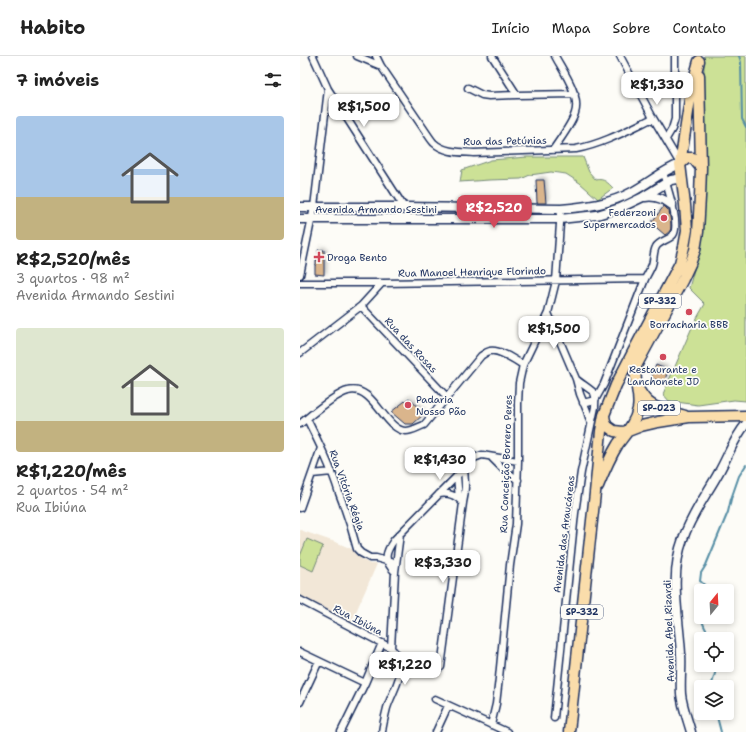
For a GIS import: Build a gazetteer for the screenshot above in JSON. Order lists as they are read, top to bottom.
{
  "streets": {
    "main road": ["SP-332", "SP-023"],
    "street": [
      "Rua das Petúnias",
      "Avenida Armando Sestini",
      "Rua Manoel Henrique Florindo",
      "Rua das Rosas",
      "Rua Conceição Borrero Peres",
      "Rua Vitória Régia",
      "Avenida das Araucáreas",
      "Rua Ibiúna",
      "Avenida Abel Rizardi"
    ]
  },
  "crossings": [
    ["Avenida Armando Sestini", "SP-332"],
    ["Avenida Armando Sestini", "Rua Conceição Borrero Peres"],
    ["Rua Manoel Henrique Florindo", "Rua Conceição Borrero Peres"],
    ["SP-332", "SP-023"]
  ],
  "places": {
    "other": [
      "Federzoni Supermercados",
      "Borracharia BBB",
      "Restaurante e Lanchonete JD",
      "Padaria Nosso Pão"
    ],
    "health": ["Droga Bento"]
  },
  "north": "top",
  "page": {
    "header": "Habito",
    "nav": [
      "Início",
      "Mapa",
      "Sobre",
      "Contato"
    ],
    "heading": "7 imóveis",
    "price": [
      "R$1,330",
      "R$1,500",
      "R$2,520",
      "R$1,500",
      "R$1,430",
      "R$3,330",
      "R$1,220"
    ],
    "list": [
      {
        "name": "R$2,520/mês",
        "note": "3 quartos · 98 m² · Avenida Armando Sestini"
      },
      {
        "name": "R$1,220/mês",
        "note": "2 quartos · 54 m² · Rua Ibiúna"
      }
    ]
  }
}
